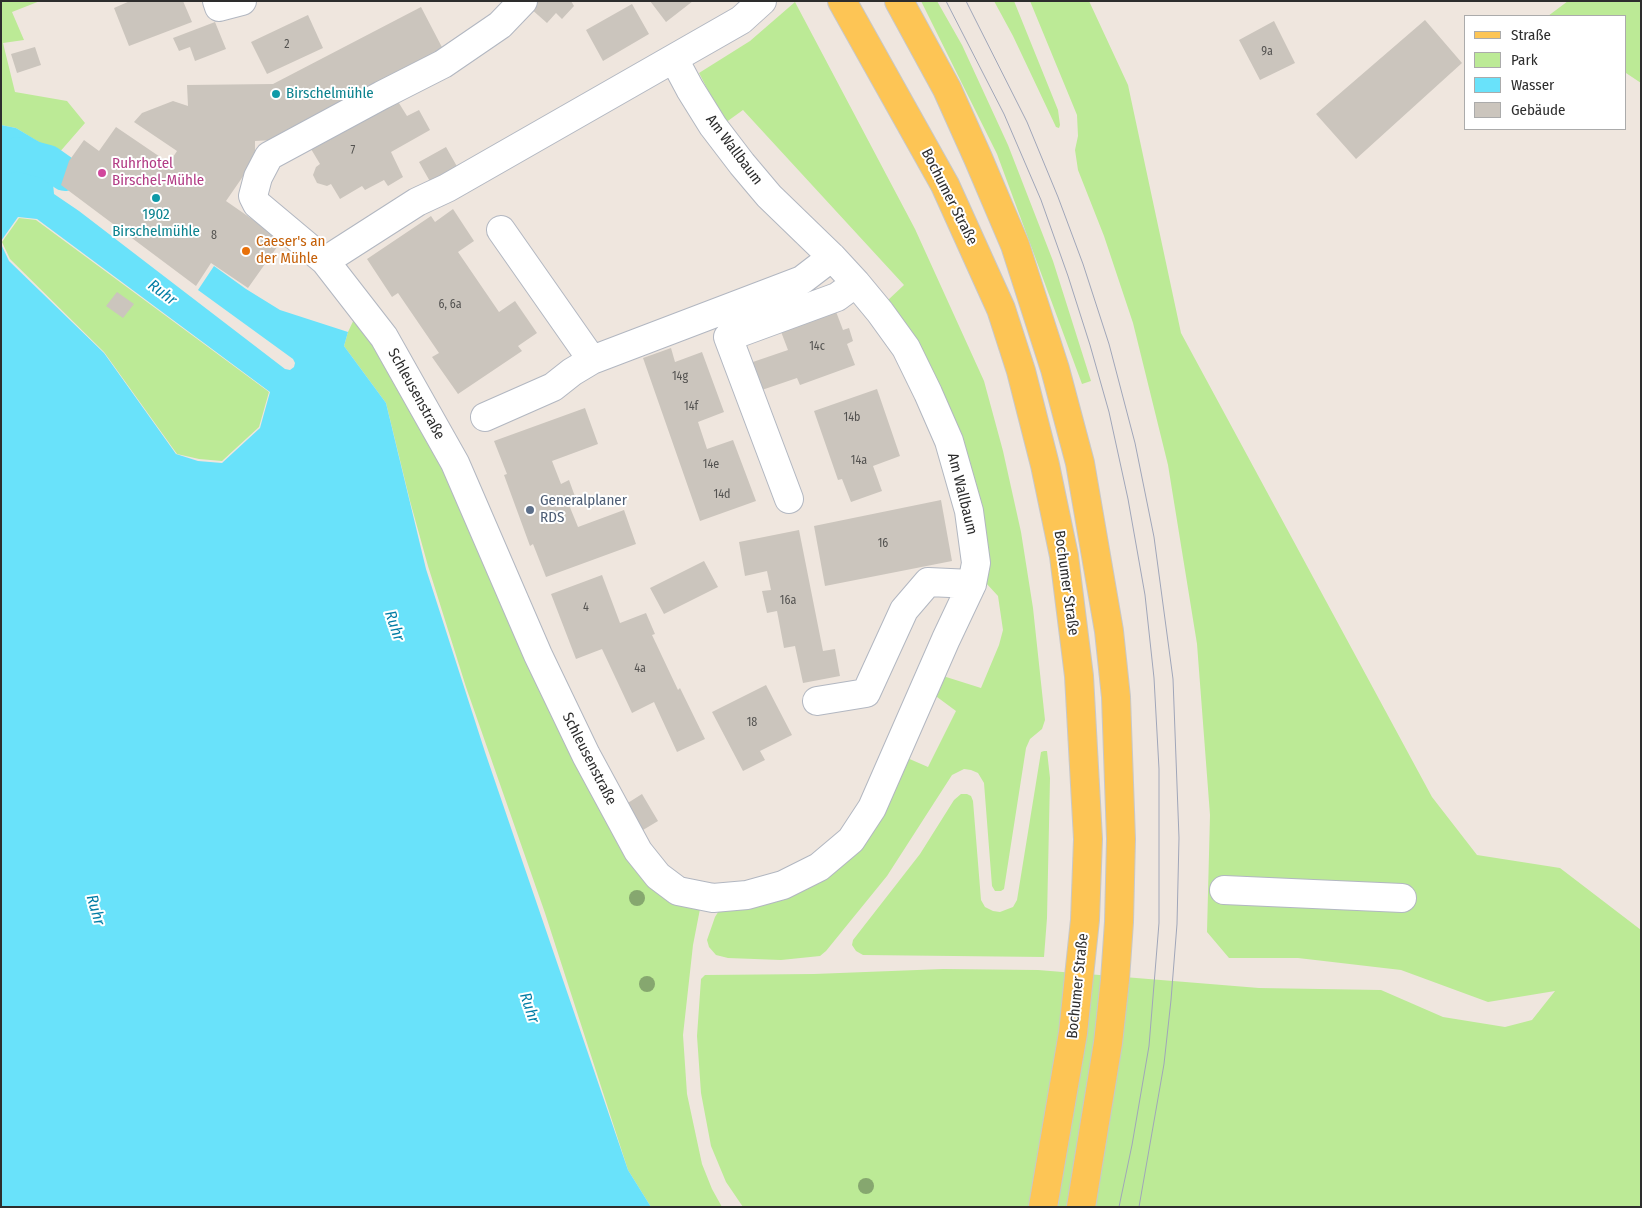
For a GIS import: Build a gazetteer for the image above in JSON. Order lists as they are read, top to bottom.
{
  "streets": {
    "main road": ["Bochumer Straße"],
    "street": ["Am Wallbaum", "Schleusenstraße"]
  },
  "crossings": [
    ["Am Wallbaum", "Schleusenstraße"]
  ],
  "water": ["Ruhr"],
  "places": [
    "Birschelmühle",
    "Ruhrhotel Birschel-Mühle",
    "1902 Birschelmühle",
    "Caeser's an der Mühle",
    "Generalplaner RDS"
  ],
  "house_numbers": [
    "2",
    "9a",
    "7",
    "8",
    "6, 6a",
    "14c",
    "14g",
    "14f",
    "14b",
    "14a",
    "14e",
    "14d",
    "16",
    "16a",
    "4",
    "4a",
    "18"
  ],
  "legend": [
    "Straße",
    "Park",
    "Wasser",
    "Gebäude"
  ]
}
